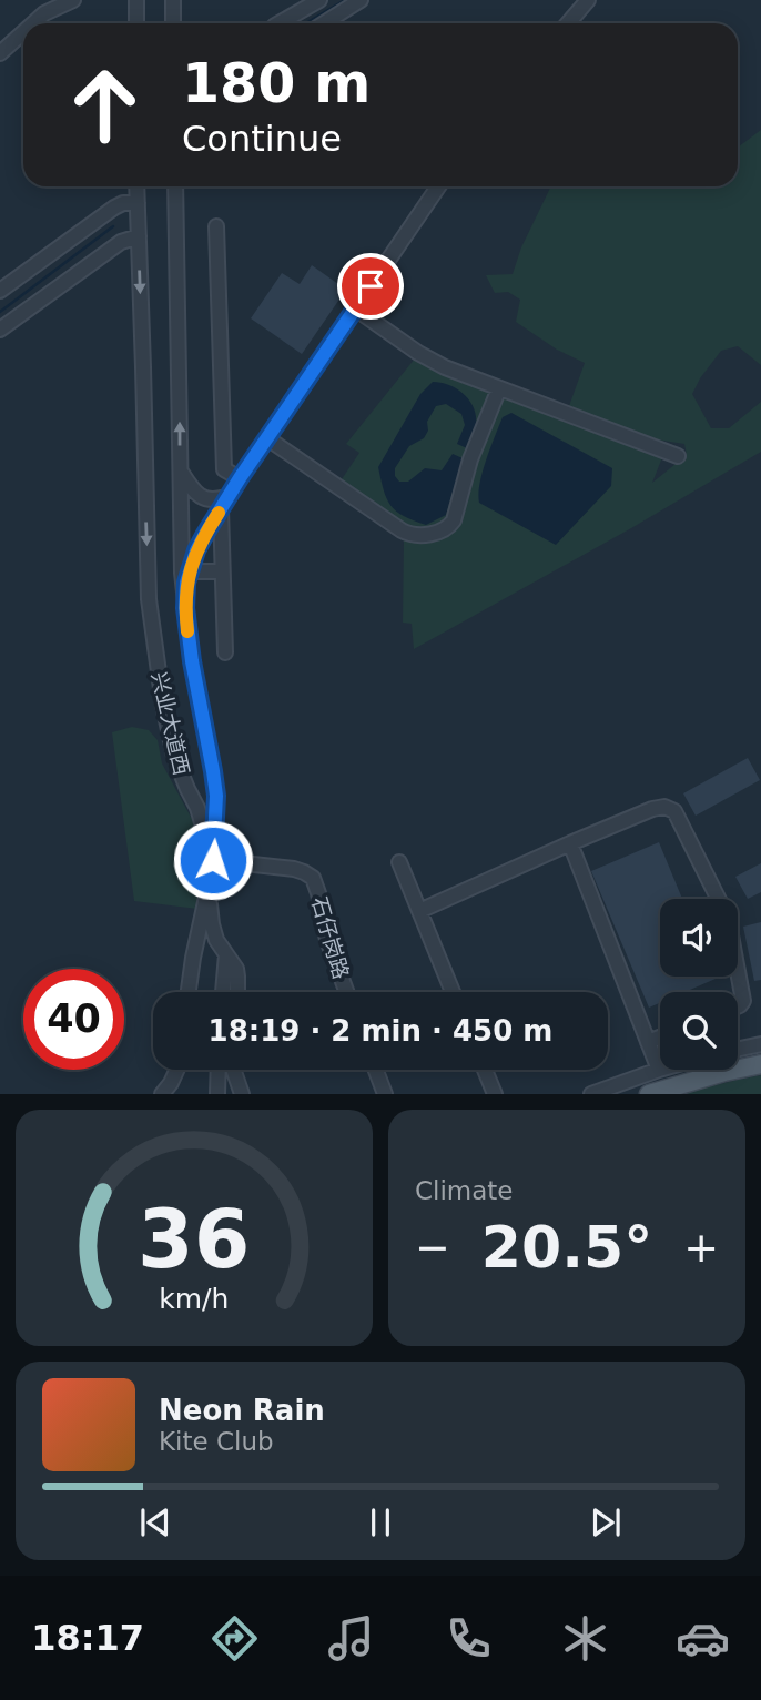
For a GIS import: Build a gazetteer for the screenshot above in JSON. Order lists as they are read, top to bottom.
{
  "streets": {
    "street": ["兴业大道西", "石仔岗路"]
  },
  "crossings": [
    ["兴业大道西", "石仔岗路"]
  ],
  "page": {
    "turn": ["180 m", "Continue"],
    "limit": "40",
    "trip": "18:19 · 2 min · 450 m",
    "tile": "Climate",
    "heat": ["−", "20.5°", "+"],
    "song": ["Neon Rain", "Kite Club"],
    "tabs": "18:17",
    "gauge": ["36", "km/h"]
  }
}
